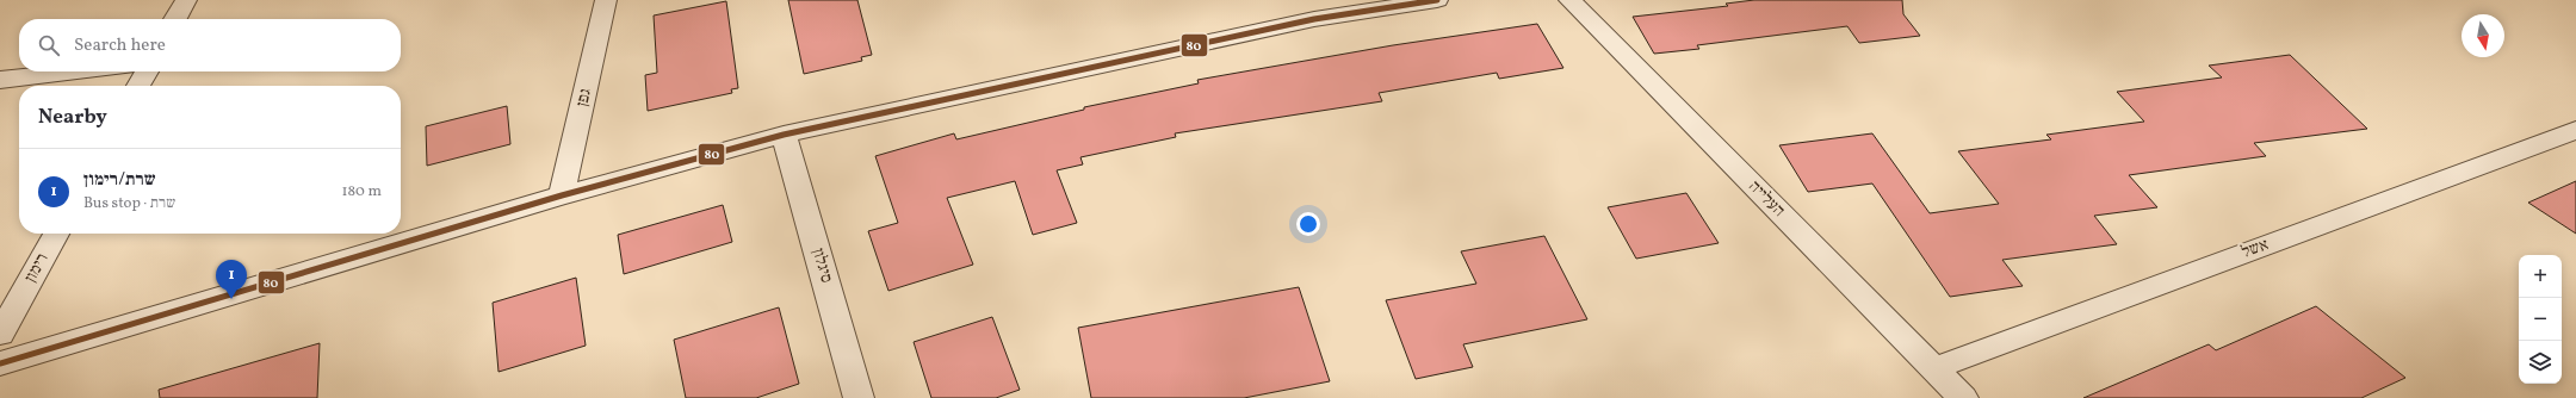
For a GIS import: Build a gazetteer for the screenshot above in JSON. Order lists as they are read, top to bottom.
{
  "streets": {
    "street": [
      "גפן",
      "העלייה",
      "אשל",
      "סיגלון",
      "רימון"
    ]
  },
  "crossings": [
    ["העלייה", "אשל"]
  ],
  "lines": ["transit line 80"],
  "north": "bottom",
  "page": {
    "search": "Search here",
    "heading": "Nearby",
    "list": [
      {
        "mark": "1",
        "name": "שרת/רימון",
        "note": "Bus stop · שרת",
        "value": "180 m"
      }
    ],
    "map_buttons": ["+", "−"],
    "pins": "1"
  }
}
